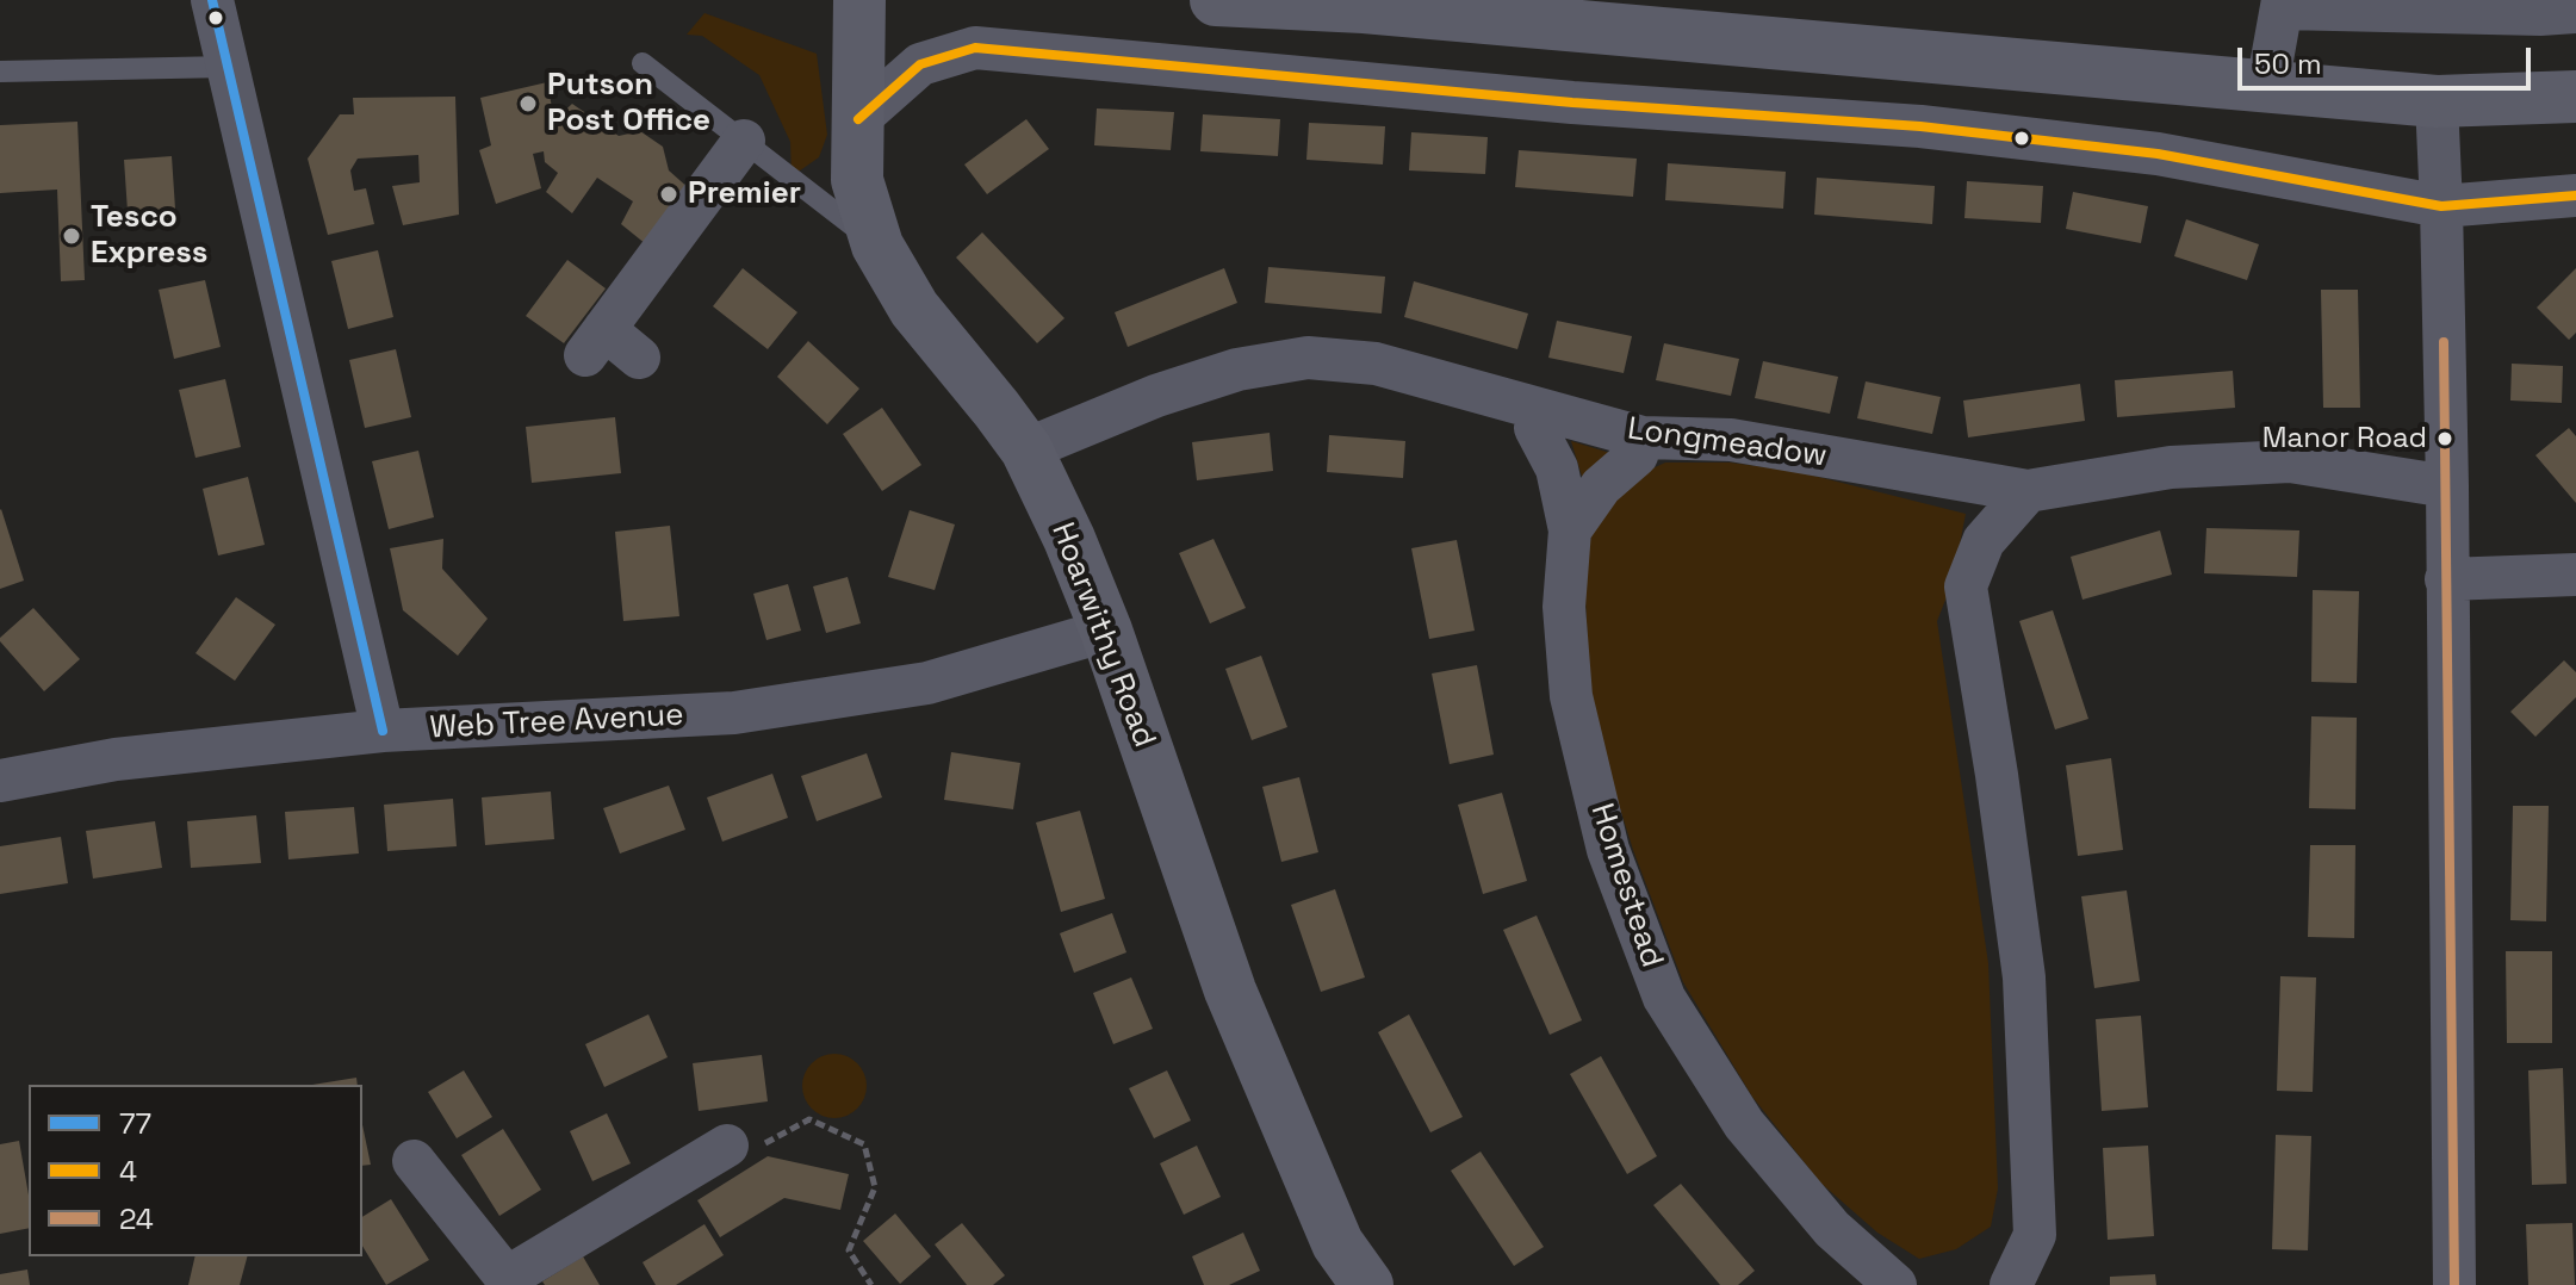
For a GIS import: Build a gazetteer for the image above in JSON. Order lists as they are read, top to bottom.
{
  "streets": {
    "street": [
      "Longmeadow",
      "Hoarwithy Road",
      "Web Tree Avenue",
      "Homestead"
    ]
  },
  "crossings": [
    ["Longmeadow", "Hoarwithy Road"],
    ["Longmeadow", "Homestead"],
    ["Hoarwithy Road", "Web Tree Avenue"]
  ],
  "places": [
    "Putson Post Office",
    "Premier",
    "Tesco Express",
    "Manor Road"
  ],
  "lines": ["transit line 77", "transit line 4", "transit line 24"],
  "legend": ["77", "4", "24"],
  "scale_bar": "50 m"
}
